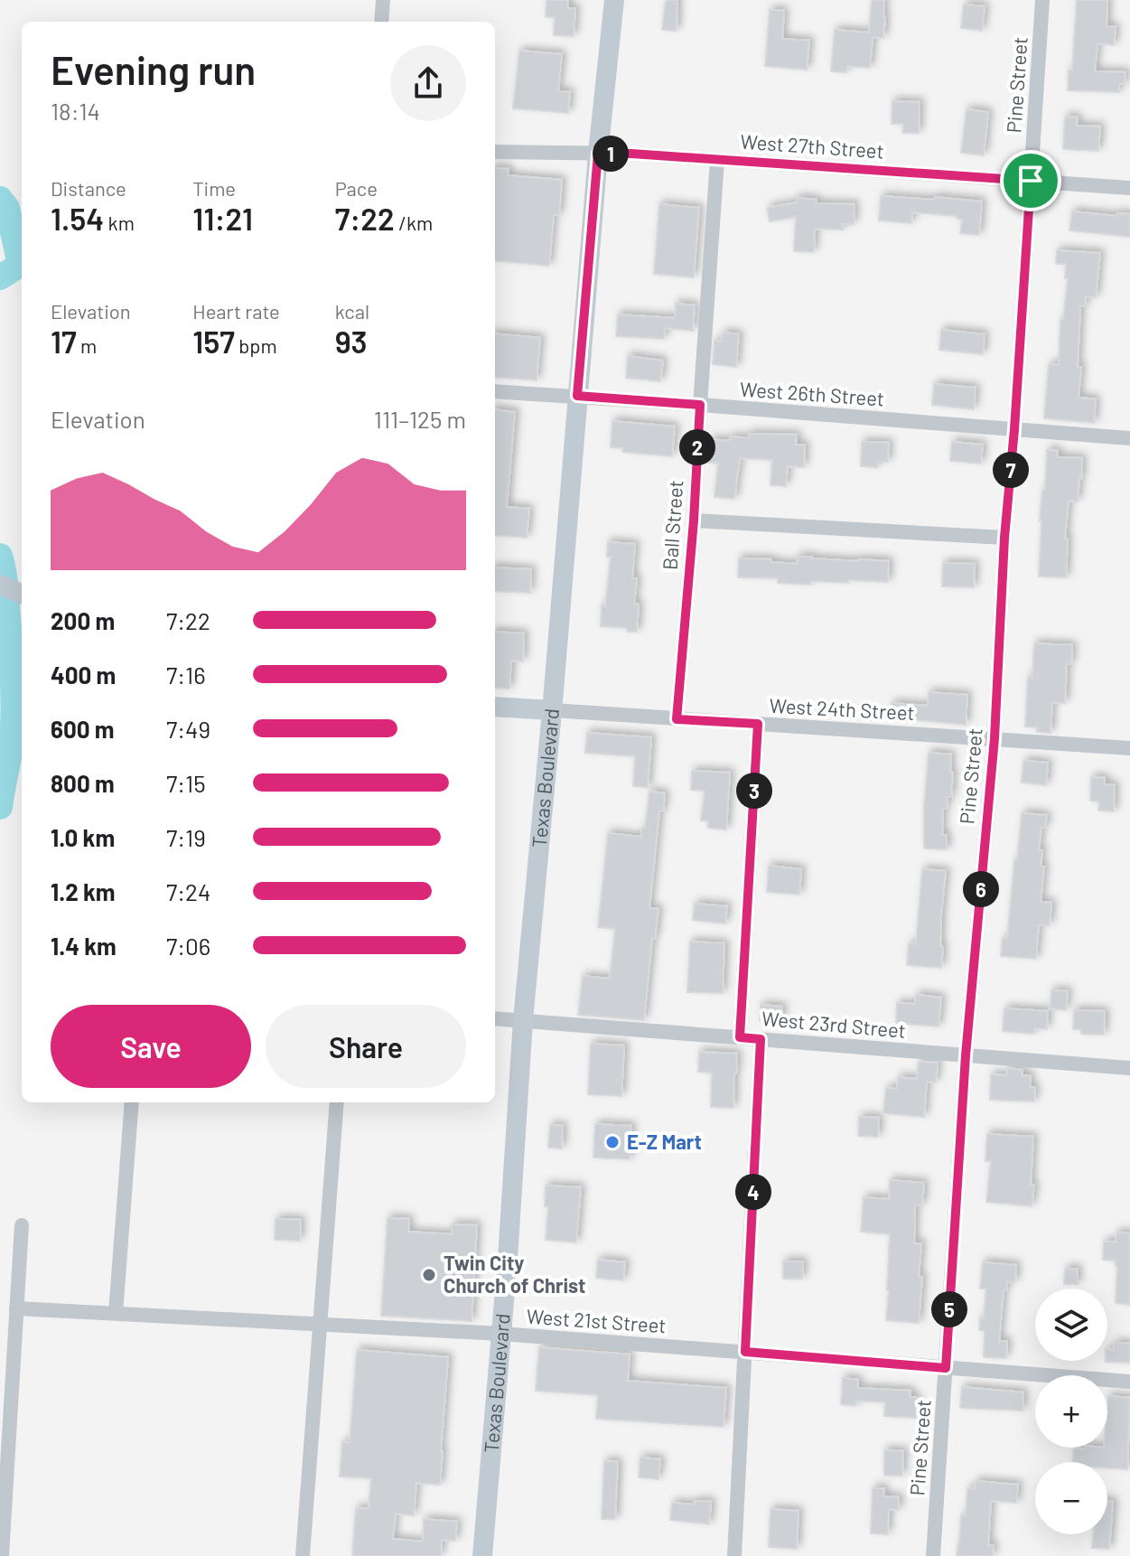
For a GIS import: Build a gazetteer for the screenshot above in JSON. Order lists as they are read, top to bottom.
{
  "streets": {
    "main road": ["Texas Boulevard"],
    "street": [
      "Pine Street",
      "West 27th Street",
      "West 26th Street",
      "Ball Street",
      "West 24th Street",
      "West 23rd Street",
      "West 21st Street"
    ]
  },
  "crossings": [
    ["Pine Street", "West 27th Street"],
    ["Pine Street", "West 26th Street"],
    ["Pine Street", "West 24th Street"],
    ["Pine Street", "West 23rd Street"],
    ["Pine Street", "West 21st Street"],
    ["West 27th Street", "Ball Street"],
    ["West 27th Street", "Texas Boulevard"],
    ["West 26th Street", "Ball Street"],
    ["West 26th Street", "Texas Boulevard"],
    ["Ball Street", "West 24th Street"],
    ["West 24th Street", "Texas Boulevard"],
    ["Texas Boulevard", "West 23rd Street"],
    ["Texas Boulevard", "West 21st Street"]
  ],
  "places": ["E-Z Mart", "Twin City Church of Christ"],
  "page": {
    "heading": ["Evening run", "18:14"],
    "pins": [
      "1",
      "2",
      "7",
      "3",
      "6",
      "4",
      "5"
    ],
    "stats": [
      ["Distance", "1.54 km"],
      ["Time", "11:21"],
      ["Pace", "7:22 /km"],
      ["Elevation", "17 m"],
      ["Heart rate", "157 bpm"],
      ["kcal", "93"]
    ],
    "chart": ["Elevation", "111–125 m"],
    "list": [
      {
        "name": "200 m",
        "note": "7:22"
      },
      {
        "name": "400 m",
        "note": "7:16"
      },
      {
        "name": "600 m",
        "note": "7:49"
      },
      {
        "name": "800 m",
        "note": "7:15"
      },
      {
        "name": "1.0 km",
        "note": "7:19"
      },
      {
        "name": "1.2 km",
        "note": "7:24"
      },
      {
        "name": "1.4 km",
        "note": "7:06"
      }
    ],
    "buttons": ["Save", "Share"],
    "map_buttons": ["+", "−"]
  }
}
